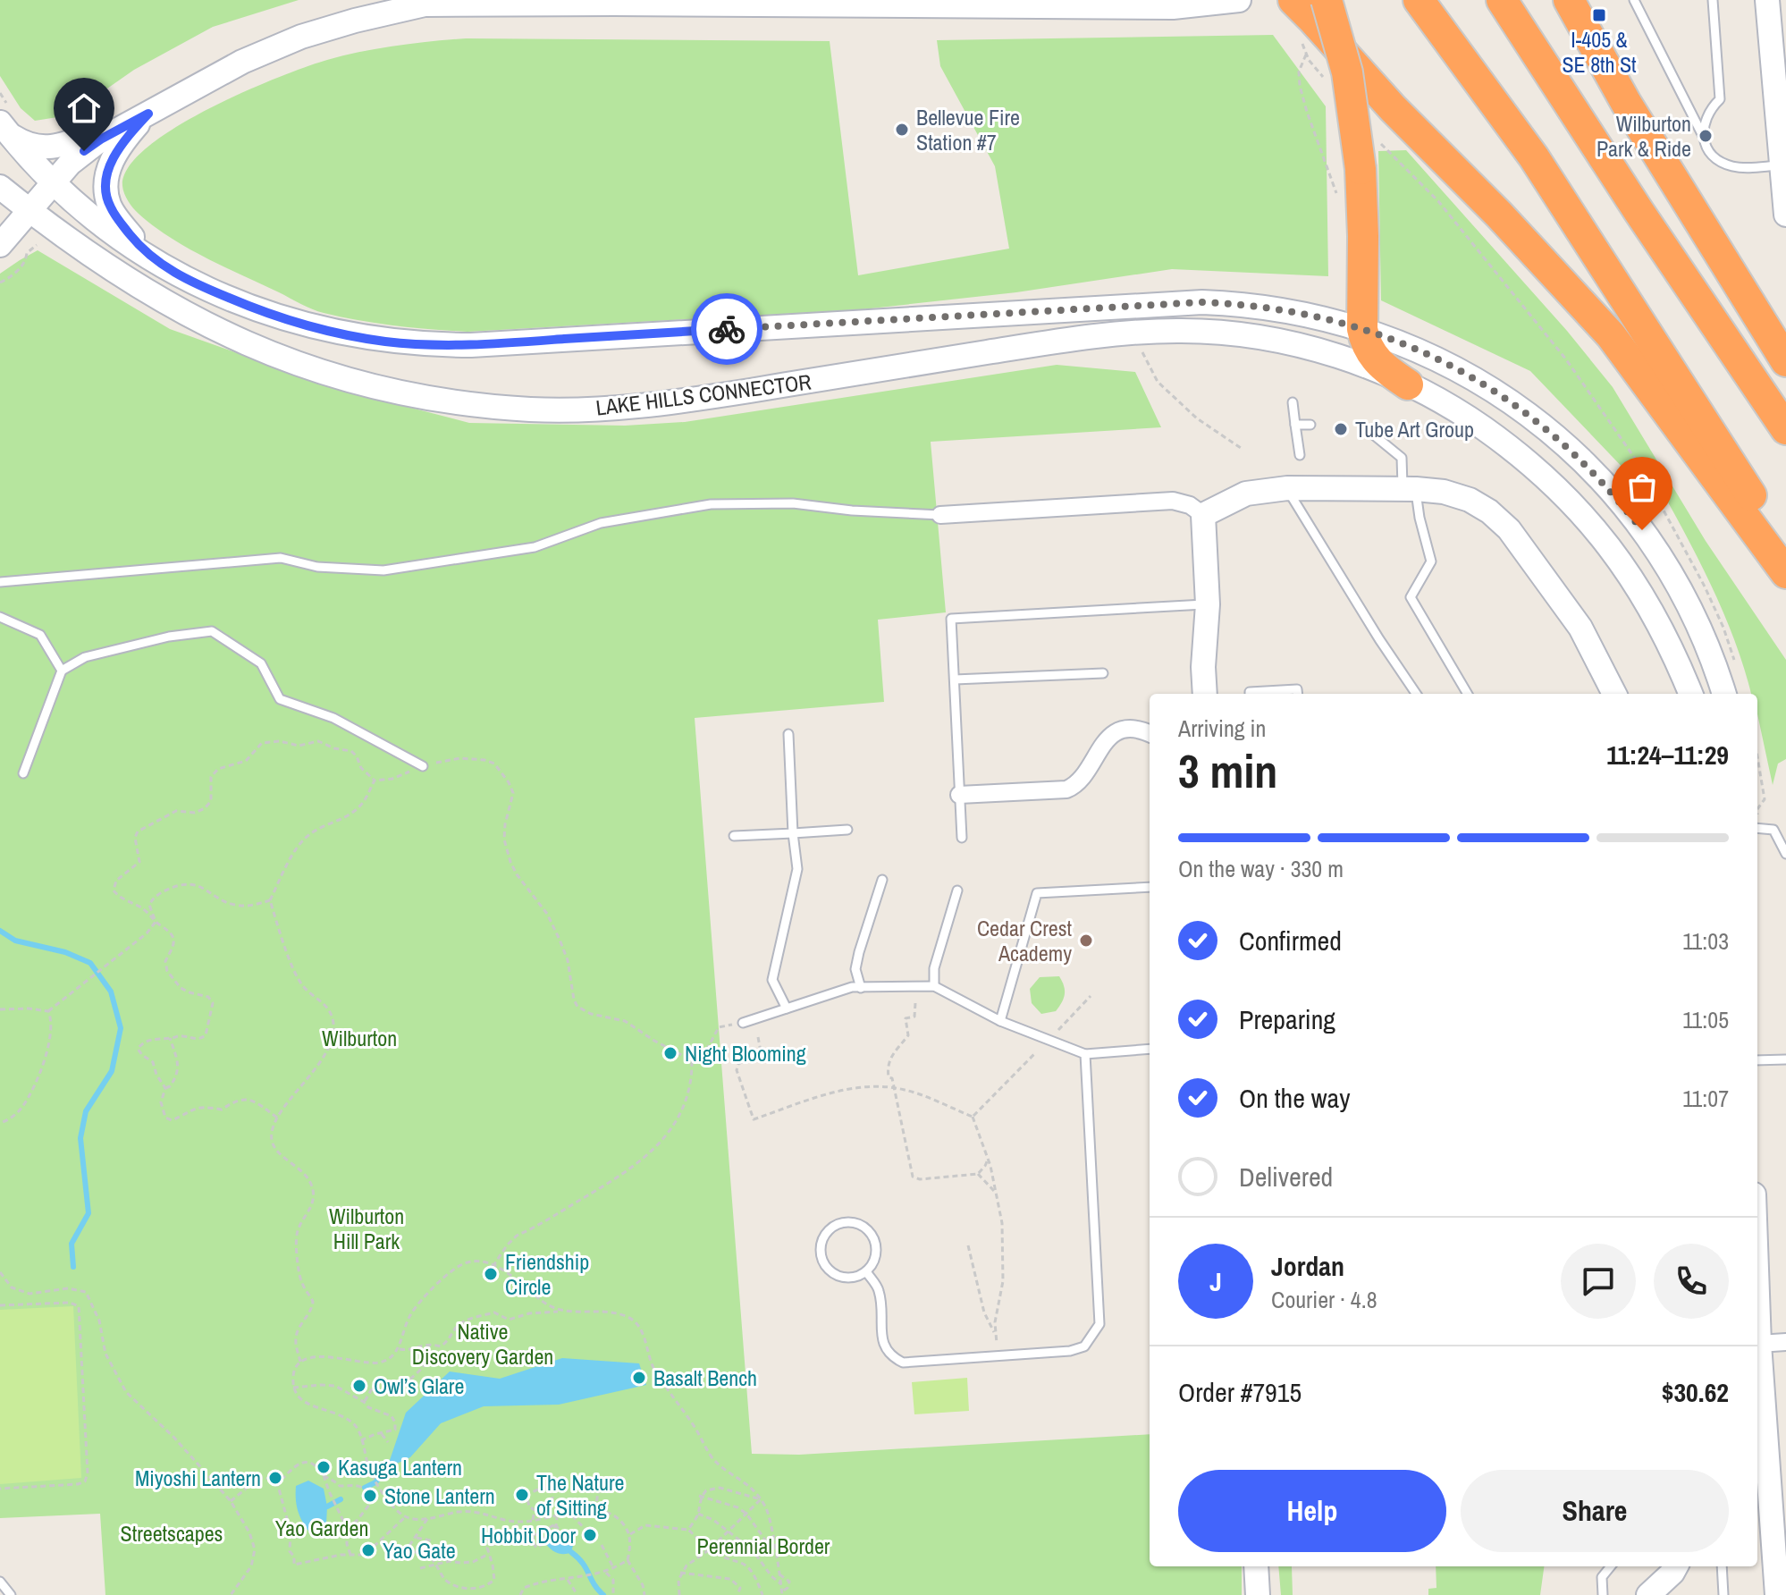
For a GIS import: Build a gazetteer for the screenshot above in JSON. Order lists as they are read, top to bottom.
{
  "streets": {
    "main road": ["LAKE HILLS CONNECTOR"]
  },
  "parks": [
    "Wilburton",
    "Wilburton Hill Park",
    "Native Discovery Garden",
    "Yao Garden",
    "Streetscapes",
    "Perennial Border"
  ],
  "places": {
    "transit": ["I-405 & SE 8th St"],
    "other": [
      "Bellevue Fire Station #7",
      "Wilburton Park & Ride",
      "Tube Art Group",
      "Cedar Crest Academy",
      "Night Blooming",
      "Friendship Circle",
      "Basalt Bench",
      "Owl’s Glare",
      "Kasuga Lantern",
      "Miyoshi Lantern",
      "The Nature of Sitting",
      "Stone Lantern",
      "Hobbit Door",
      "Yao Gate"
    ]
  },
  "page": {
    "heading": ["3 min", "Arriving in", "11:24–11:29"],
    "panel": [
      "Jordan",
      "Courier · 4.8",
      "Order #7915",
      "$30.62"
    ],
    "bar": "On the way · 330 m",
    "list": [
      ["Confirmed", "11:03"],
      ["Preparing", "11:05"],
      ["On the way", "11:07"],
      "Delivered"
    ],
    "round": "J",
    "buttons": ["Help", "Share"]
  }
}
